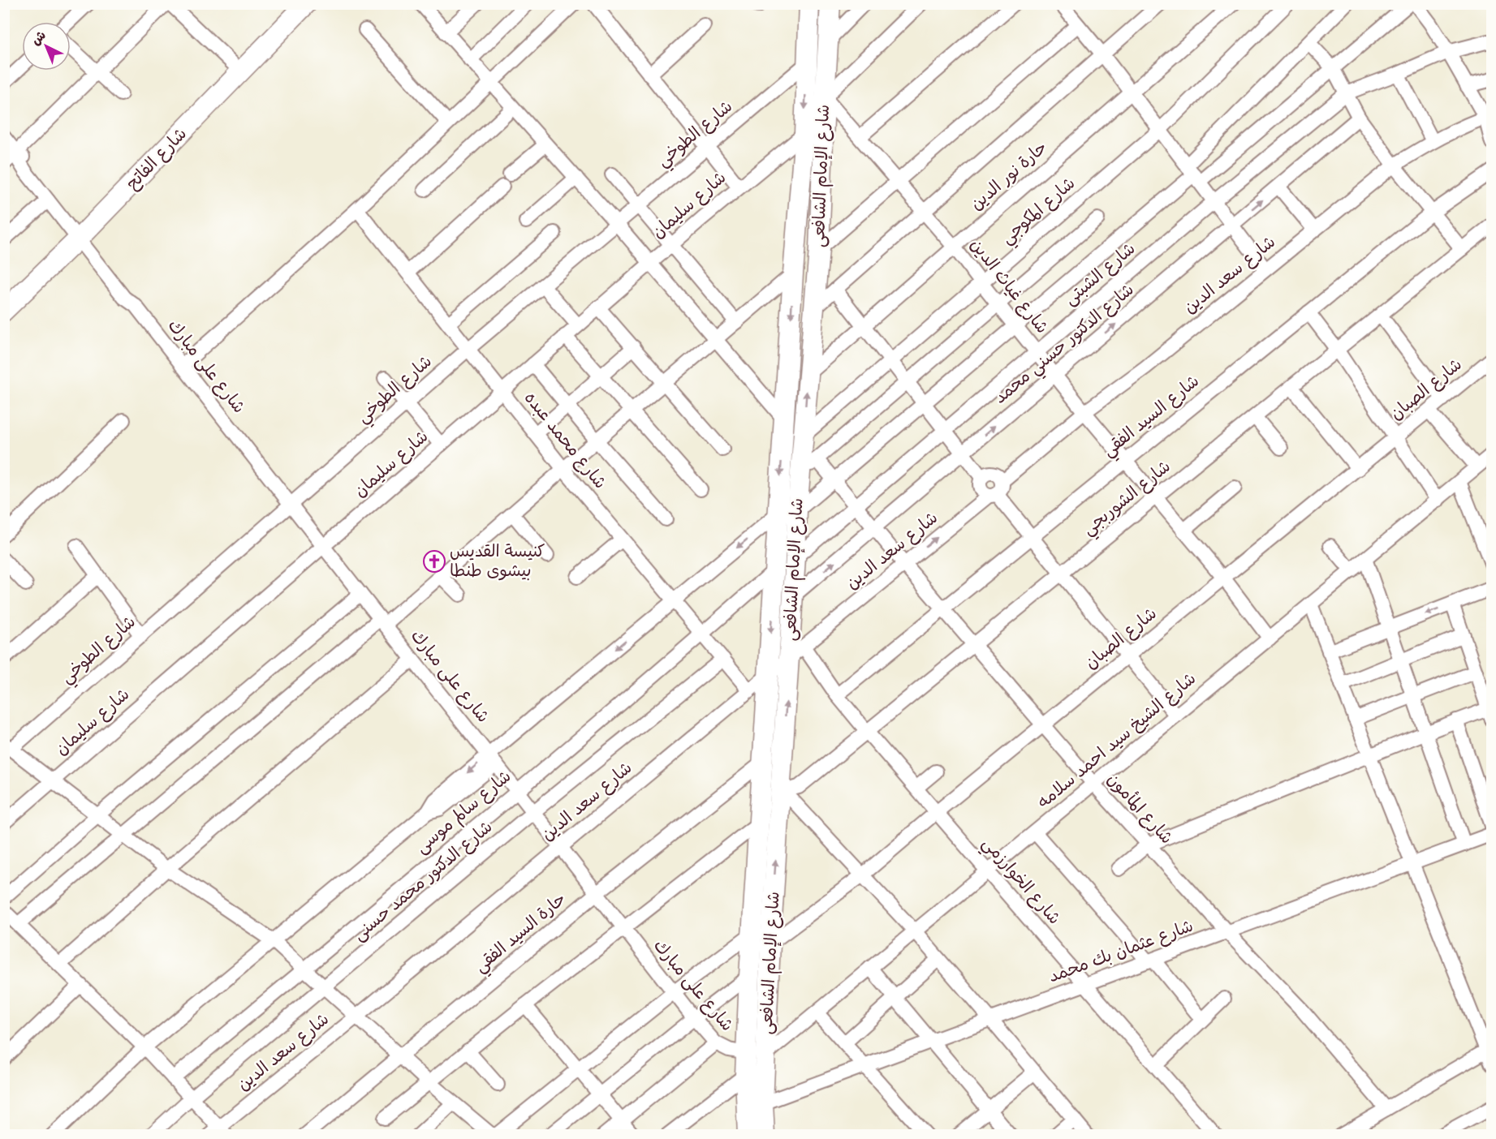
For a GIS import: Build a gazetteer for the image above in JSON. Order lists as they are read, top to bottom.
{
  "streets": {
    "main road": ["شارع الفاتح", "شارع الإمام الشافعى"],
    "street": [
      "شارع الطوخي",
      "حارة نور الدين",
      "شارع سليمان",
      "شارع المكوجي",
      "شارع الشبتى",
      "شارع سعد الدين",
      "شارع غياث الدين",
      "شارع الدكتور حسني محمد",
      "شارع على مبارك",
      "شارع الصبان",
      "شارع السيد الفقي",
      "شارع محمد عبده",
      "شارع الشوربجي",
      "شارع الشيخ سيد احمد سلامه",
      "شارع المأمون",
      "شارع سالم موسى",
      "شارع الدكتور محمد حسنى",
      "شارع الخوارزمي",
      "حارة السيد الفقي",
      "شارع عثمان بك محمد"
    ]
  },
  "crossings": [
    ["شارع الطوخي", "شارع الإمام الشافعى"],
    ["شارع الطوخي", "شارع على مبارك"],
    ["شارع الطوخي", "شارع محمد عبده"],
    ["شارع الفاتح", "شارع على مبارك"],
    ["شارع الإمام الشافعى", "حارة نور الدين"],
    ["شارع الإمام الشافعى", "شارع سليمان"],
    ["شارع الإمام الشافعى", "شارع المكوجي"],
    ["شارع الإمام الشافعى", "شارع الشبتى"],
    ["شارع الإمام الشافعى", "شارع سعد الدين"],
    ["شارع الإمام الشافعى", "شارع غياث الدين"],
    ["شارع الإمام الشافعى", "شارع الدكتور حسني محمد"],
    ["شارع الإمام الشافعى", "شارع على مبارك"],
    ["شارع الإمام الشافعى", "شارع الصبان"],
    ["شارع الإمام الشافعى", "شارع الشوربجي"],
    ["شارع الإمام الشافعى", "شارع الشيخ سيد احمد سلامه"],
    ["شارع الإمام الشافعى", "شارع سالم موسى"],
    ["شارع الإمام الشافعى", "شارع الخوارزمي"],
    ["شارع الإمام الشافعى", "حارة السيد الفقي"],
    ["شارع الإمام الشافعى", "شارع عثمان بك محمد"],
    ["حارة نور الدين", "شارع غياث الدين"],
    ["شارع سليمان", "شارع على مبارك"],
    ["شارع سليمان", "شارع محمد عبده"],
    ["شارع المكوجي", "شارع غياث الدين"],
    ["شارع الشبتى", "شارع غياث الدين"],
    ["شارع الشبتى", "شارع المأمون"],
    ["شارع سعد الدين", "شارع غياث الدين"],
    ["شارع سعد الدين", "شارع على مبارك"],
    ["شارع سعد الدين", "شارع محمد عبده"],
    ["شارع سعد الدين", "شارع المأمون"],
    ["شارع سعد الدين", "شارع الخوارزمي"],
    ["شارع غياث الدين", "شارع الدكتور حسني محمد"],
    ["شارع غياث الدين", "شارع الصبان"],
    ["شارع غياث الدين", "شارع السيد الفقي"],
    ["شارع غياث الدين", "شارع الشوربجي"],
    ["شارع غياث الدين", "شارع الشيخ سيد احمد سلامه"],
    ["شارع الدكتور حسني محمد", "شارع المأمون"],
    ["شارع على مبارك", "شارع سالم موسى"],
    ["شارع على مبارك", "شارع الدكتور محمد حسنى"],
    ["شارع على مبارك", "حارة السيد الفقي"],
    ["شارع الصبان", "شارع المأمون"],
    ["شارع الصبان", "شارع الخوارزمي"],
    ["شارع السيد الفقي", "شارع المأمون"],
    ["شارع السيد الفقي", "شارع الخوارزمي"],
    ["شارع محمد عبده", "شارع سالم موسى"],
    ["شارع محمد عبده", "شارع الدكتور محمد حسنى"],
    ["شارع الشوربجي", "شارع المأمون"],
    ["شارع الشوربجي", "شارع الخوارزمي"],
    ["شارع الشيخ سيد احمد سلامه", "شارع المأمون"],
    ["شارع الشيخ سيد احمد سلامه", "شارع الخوارزمي"],
    ["شارع المأمون", "شارع عثمان بك محمد"],
    ["شارع الخوارزمي", "شارع عثمان بك محمد"]
  ],
  "places": {
    "church": ["كنيسة القديس بيشوى طنطا"]
  },
  "north": "top left"
}
